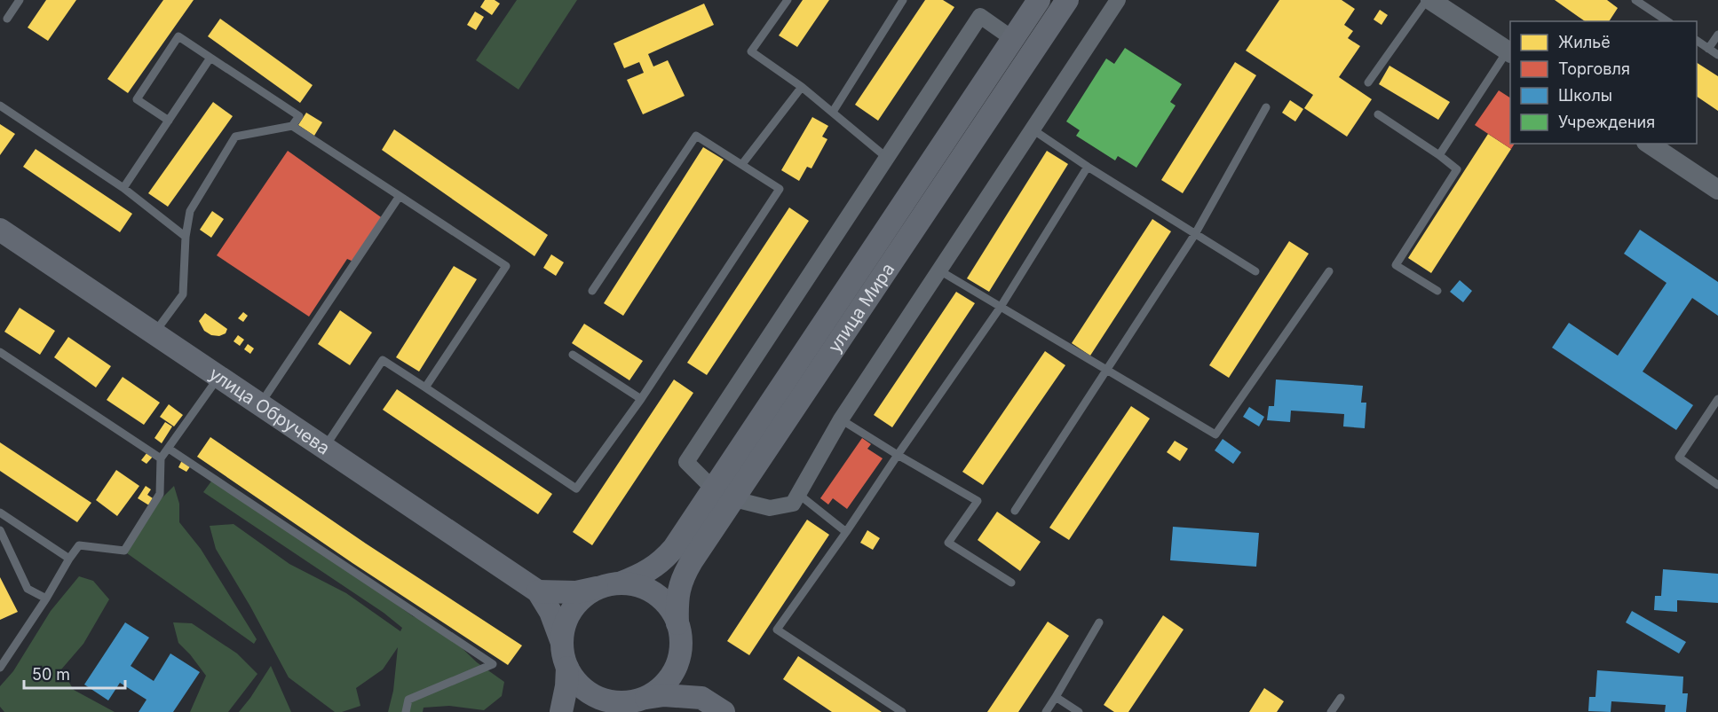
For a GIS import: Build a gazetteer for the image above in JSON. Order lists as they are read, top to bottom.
{
  "streets": {
    "main road": ["улица Мира", "улица Обручева"]
  },
  "crossings": [
    ["улица Мира", "улица Обручева"]
  ],
  "legend": [
    "Жильё",
    "Торговля",
    "Школы",
    "Учреждения"
  ],
  "scale_bar": "50 m"
}
